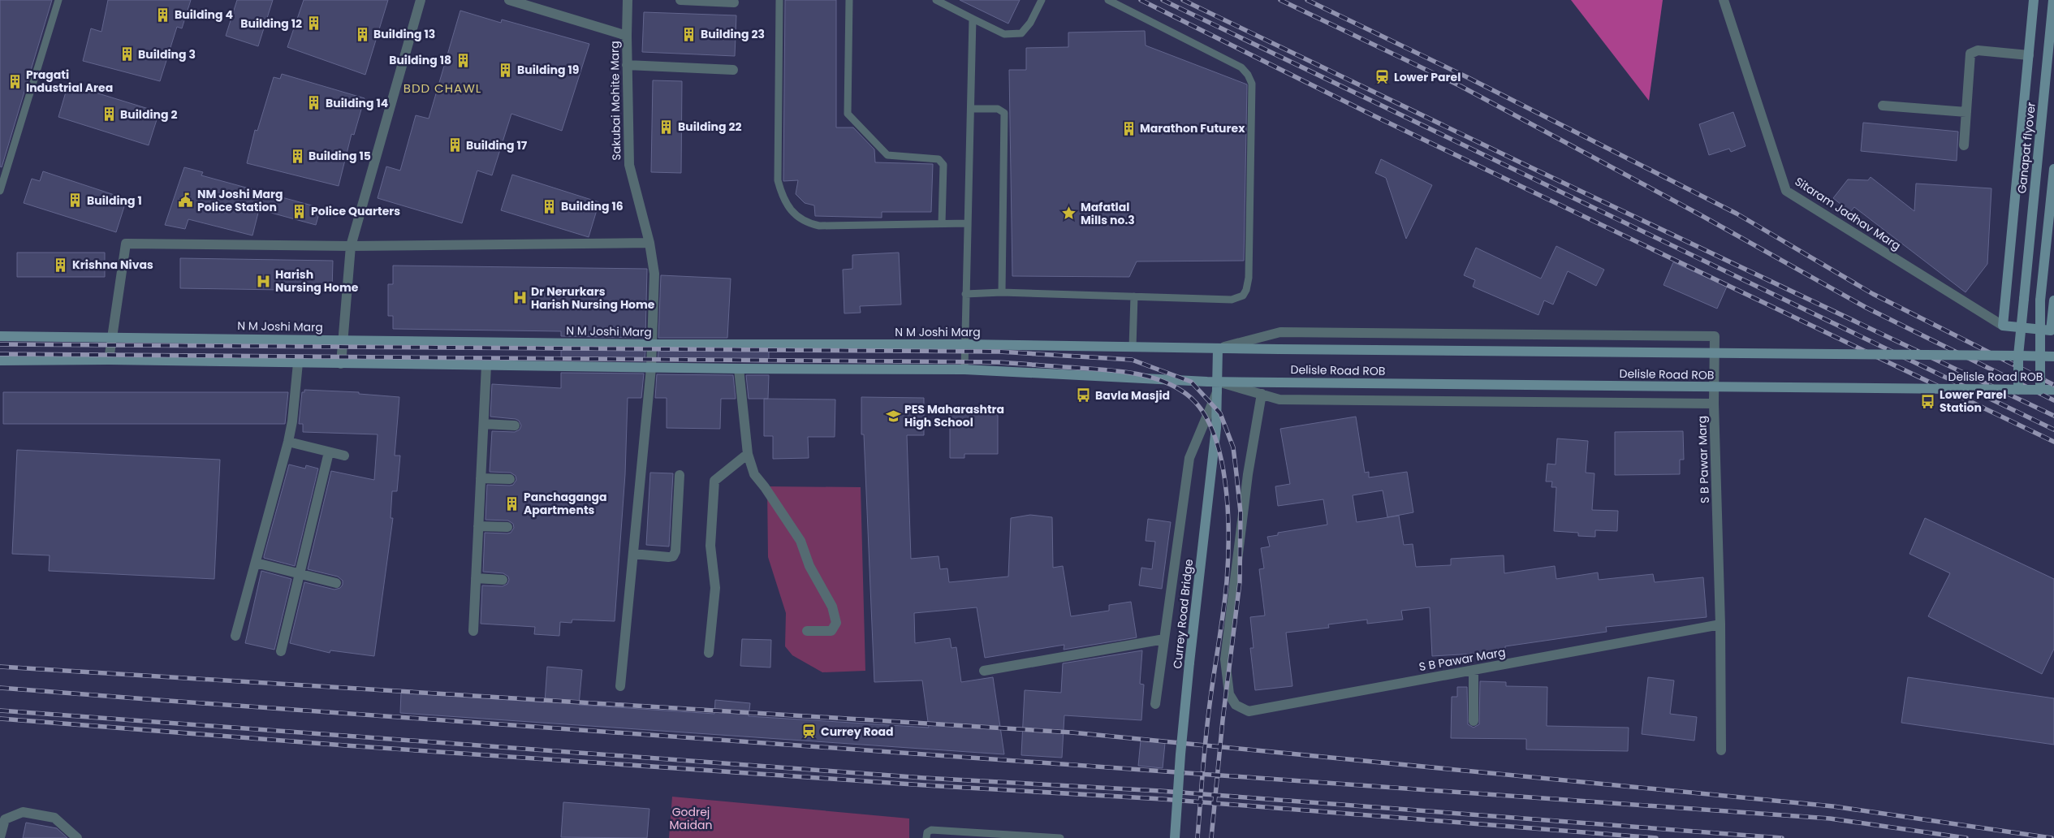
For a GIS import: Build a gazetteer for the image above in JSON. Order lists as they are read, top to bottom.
{
  "streets": {
    "main road": [
      "Ganapat flyover",
      "N M Joshi Marg",
      "Delisle Road ROB",
      "Currey Road Bridge"
    ],
    "street": ["Sakubai Mohite Marg", "Sitaram Jadhav Marg", "S B Pawar Marg"]
  },
  "crossings": [
    ["Sakubai Mohite Marg", "N M Joshi Marg"],
    ["Ganapat flyover", "Delisle Road ROB"],
    ["N M Joshi Marg", "Delisle Road ROB"],
    ["N M Joshi Marg", "S B Pawar Marg"],
    ["N M Joshi Marg", "Currey Road Bridge"],
    ["Delisle Road ROB", "S B Pawar Marg"],
    ["Delisle Road ROB", "Currey Road Bridge"],
    ["S B Pawar Marg", "Currey Road Bridge"]
  ],
  "districts": ["BDD CHAWL"],
  "parks": ["Godrej Maidan"],
  "places": {
    "building": [
      "Building 4",
      "Building 12",
      "Building 13",
      "Building 23",
      "Building 3",
      "Building 18",
      "Building 19",
      "Pragati Industrial Area",
      "Building 14",
      "Building 2",
      "Building 22",
      "Marathon Futurex",
      "Building 17",
      "Building 15",
      "Building 1",
      "Building 16",
      "Police Quarters",
      "Krishna Nivas",
      "Panchaganga Apartments"
    ],
    "station": ["Lower Parel", "Currey Road"],
    "public building": ["NM Joshi Marg Police Station"],
    "place": ["Mafatlal Mills no.3"],
    "hospital": ["Harish Nursing Home", "Dr Nerurkars Harish Nursing Home"],
    "bus stop": ["Bavla Masjid", "Lower Parel Station"],
    "school or university": ["PES Maharashtra High School"]
  }
}
